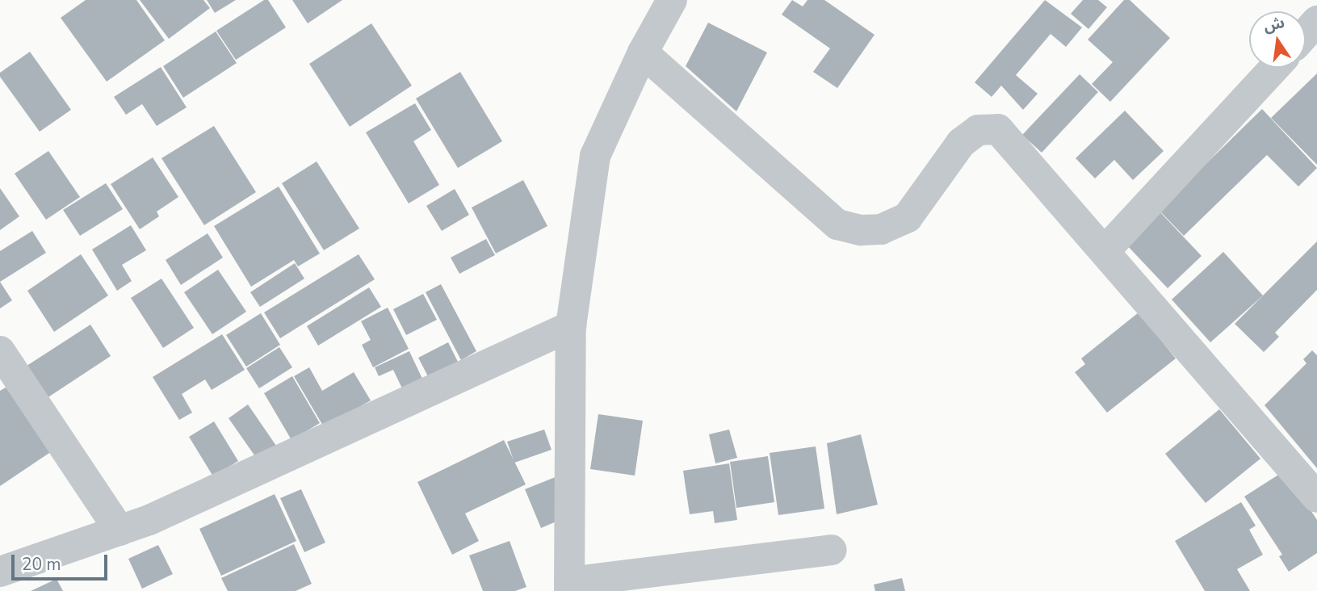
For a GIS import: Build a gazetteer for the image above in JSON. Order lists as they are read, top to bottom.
{
  "scale_bar": "20 m",
  "north": "top"
}
